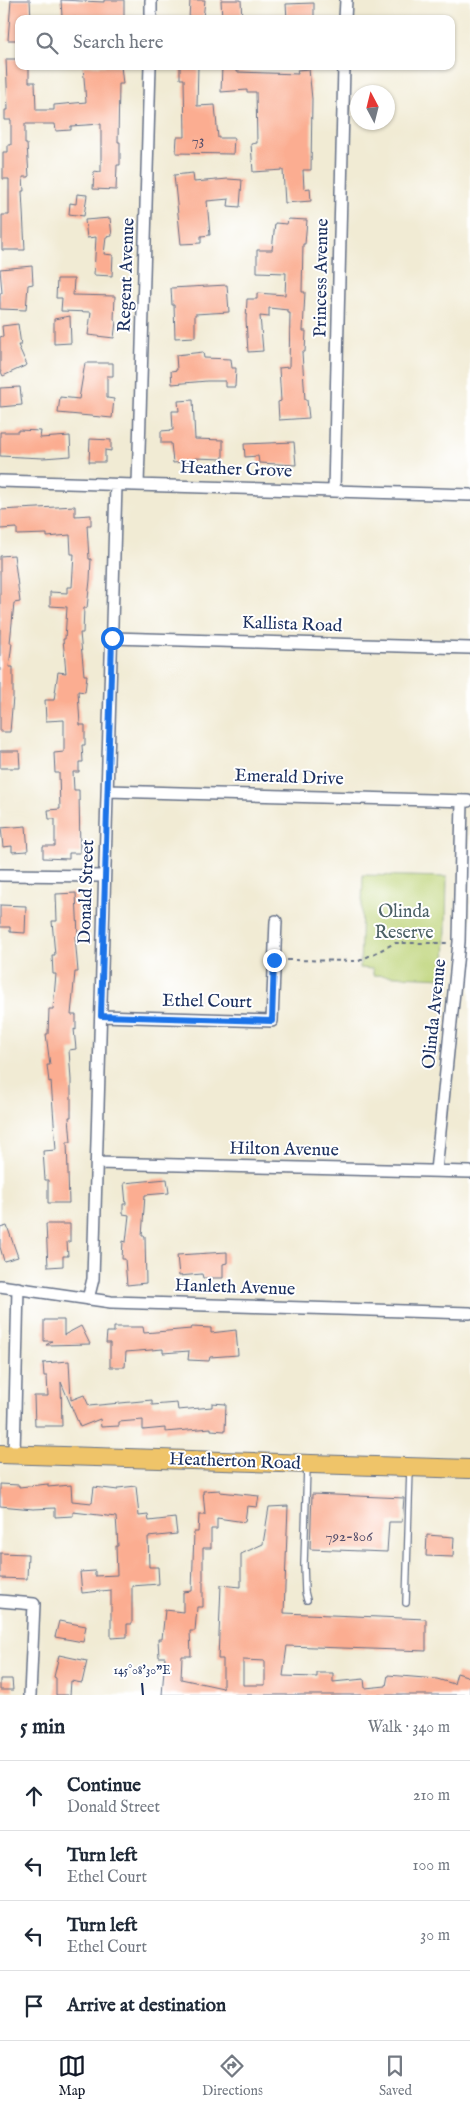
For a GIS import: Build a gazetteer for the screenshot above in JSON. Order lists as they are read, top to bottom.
{
  "streets": {
    "main road": ["Heatherton Road"],
    "street": [
      "Regent Avenue",
      "Princess Avenue",
      "Heather Grove",
      "Kallista Road",
      "Emerald Drive",
      "Donald Street",
      "Ethel Court",
      "Olinda Avenue",
      "Hilton Avenue",
      "Hanleth Avenue"
    ]
  },
  "crossings": [
    ["Regent Avenue", "Heather Grove"],
    ["Princess Avenue", "Heather Grove"],
    ["Heather Grove", "Donald Street"],
    ["Kallista Road", "Donald Street"],
    ["Emerald Drive", "Donald Street"],
    ["Emerald Drive", "Olinda Avenue"],
    ["Donald Street", "Ethel Court"],
    ["Donald Street", "Hilton Avenue"],
    ["Donald Street", "Hanleth Avenue"],
    ["Olinda Avenue", "Hilton Avenue"]
  ],
  "parks": ["Olinda Reserve"],
  "house_numbers": ["73", "792-806"],
  "north": "top",
  "page": {
    "search": "Search here",
    "heading": ["5 min", "Walk · 340 m"],
    "list": [
      ["Continue", "Donald Street", "210 m"],
      ["Turn left", "Ethel Court", "100 m"],
      ["Turn left", "Ethel Court", "30 m"],
      "Arrive at destination"
    ],
    "nav": ["Map", "Directions", "Saved"]
  },
  "coordinates": ["145°08'30\"E"]
}
